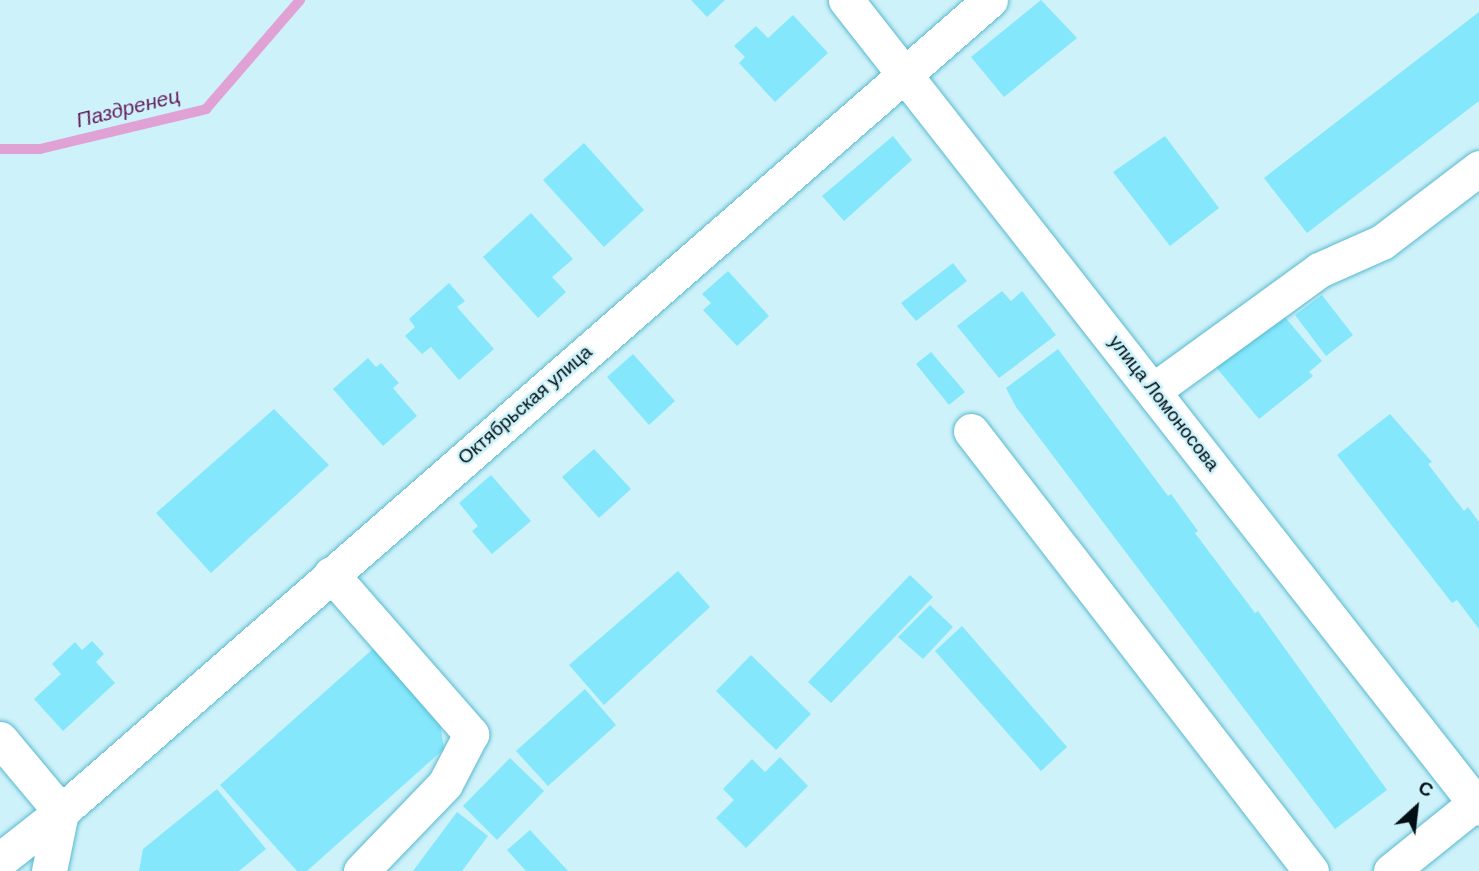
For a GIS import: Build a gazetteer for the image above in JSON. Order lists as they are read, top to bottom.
{
  "streets": {
    "street": ["улица Ломоносова", "Октябрьская улица"]
  },
  "crossings": [
    ["улица Ломоносова", "Октябрьская улица"]
  ],
  "water": ["Паздренец"],
  "north": "top right"
}
